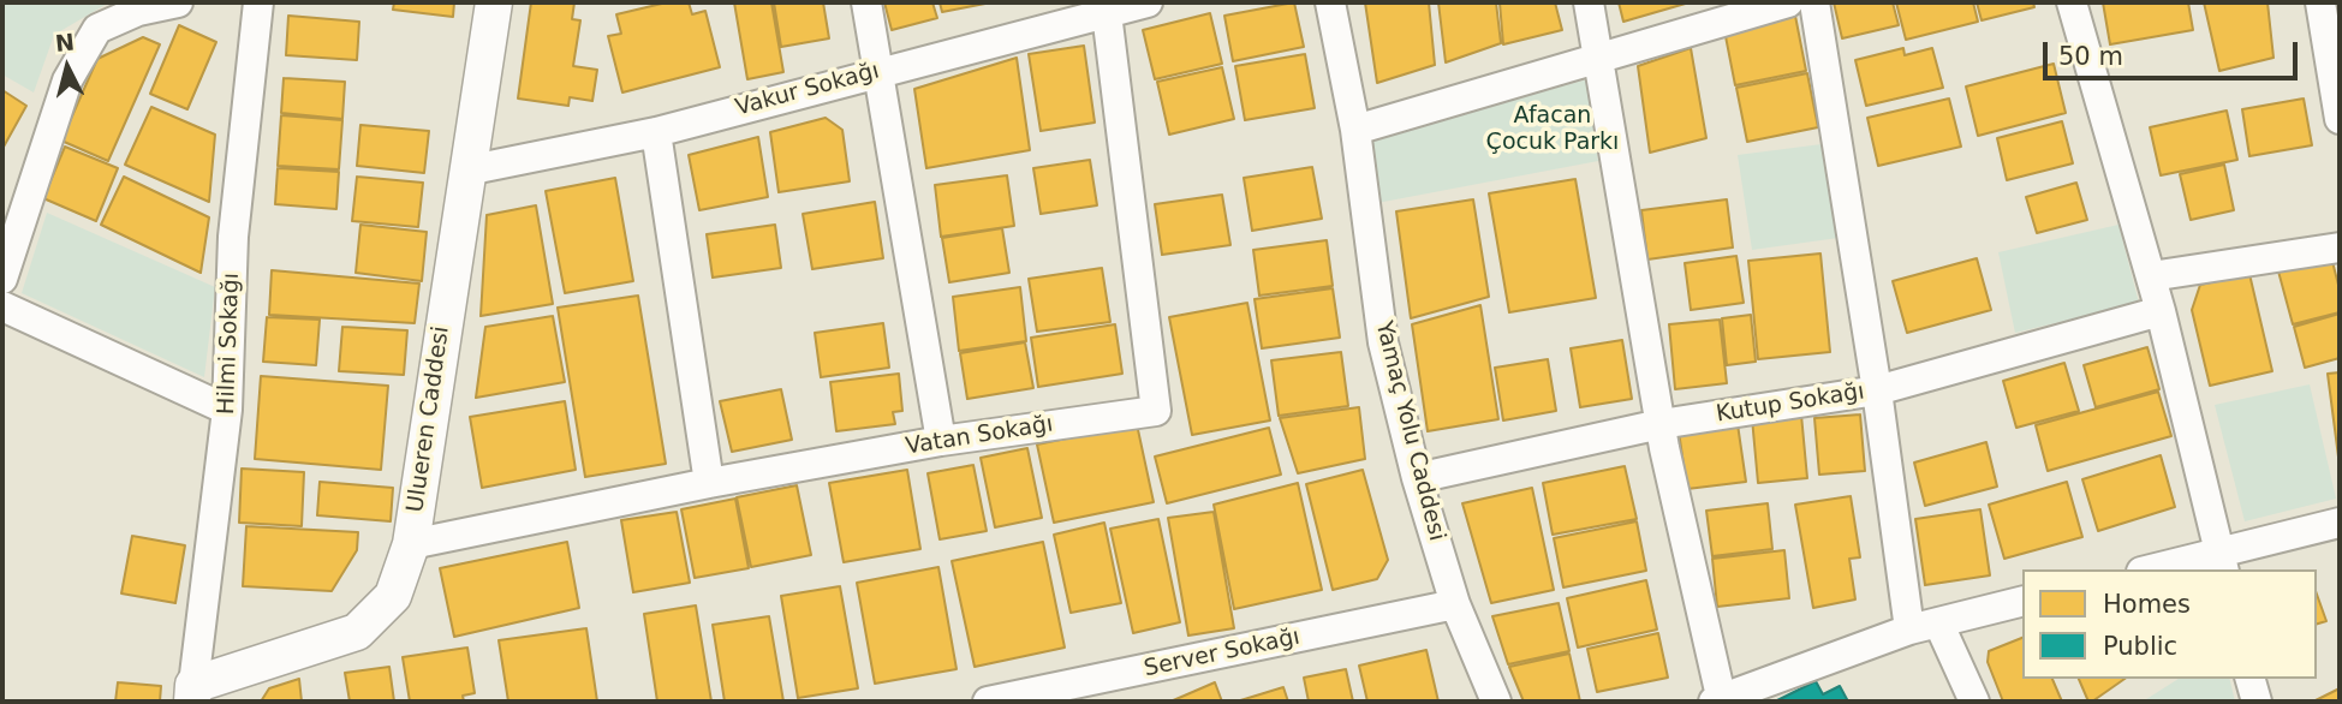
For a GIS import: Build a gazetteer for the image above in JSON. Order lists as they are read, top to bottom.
{
  "streets": {
    "street": [
      "Vakur Sokağı",
      "Hilmi Sokağı",
      "Kutup Sokağı",
      "Ulueren Caddesi",
      "Yamaç Yolu Caddesi",
      "Vatan Sokağı",
      "Server Sokağı"
    ]
  },
  "crossings": [
    ["Vakur Sokağı", "Ulueren Caddesi"],
    ["Vakur Sokağı", "Vatan Sokağı"],
    ["Hilmi Sokağı", "Ulueren Caddesi"],
    ["Kutup Sokağı", "Yamaç Yolu Caddesi"],
    ["Ulueren Caddesi", "Vatan Sokağı"],
    ["Yamaç Yolu Caddesi", "Server Sokağı"]
  ],
  "parks": ["Afacan Çocuk Parkı"],
  "legend": ["Homes", "Public"],
  "scale_bar": "50 m",
  "north": "top"
}
